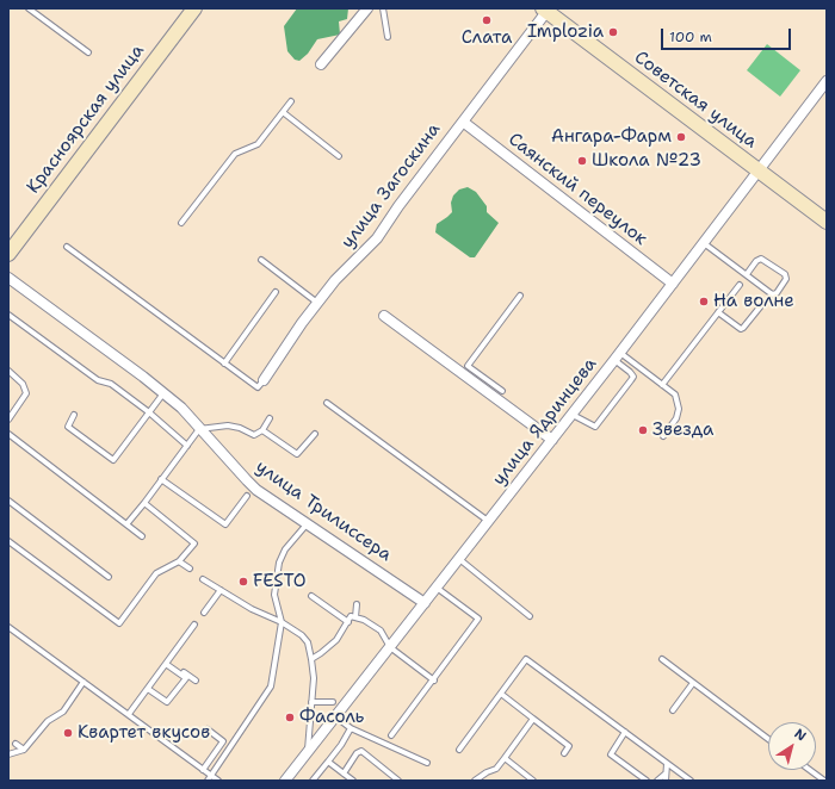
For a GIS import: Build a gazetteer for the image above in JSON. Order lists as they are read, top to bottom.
{
  "streets": {
    "main road": ["Советская улица", "Красноярская улица"],
    "street": [
      "улица Загоскина",
      "Саянский переулок",
      "улица Ядринцева",
      "улица Трилиссера"
    ]
  },
  "crossings": [
    ["Советская улица", "улица Загоскина"],
    ["Советская улица", "улица Ядринцева"],
    ["улица Загоскина", "Саянский переулок"],
    ["Саянский переулок", "улица Ядринцева"],
    ["улица Ядринцева", "улица Трилиссера"]
  ],
  "places": [
    "Слата",
    "Implozia",
    "Ангара-Фарм",
    "Школа №23",
    "На волне",
    "Звезда",
    "FESTO",
    "Фасоль",
    "Квартет вкусов"
  ],
  "scale_bar": "100 m",
  "north": "top right"
}
